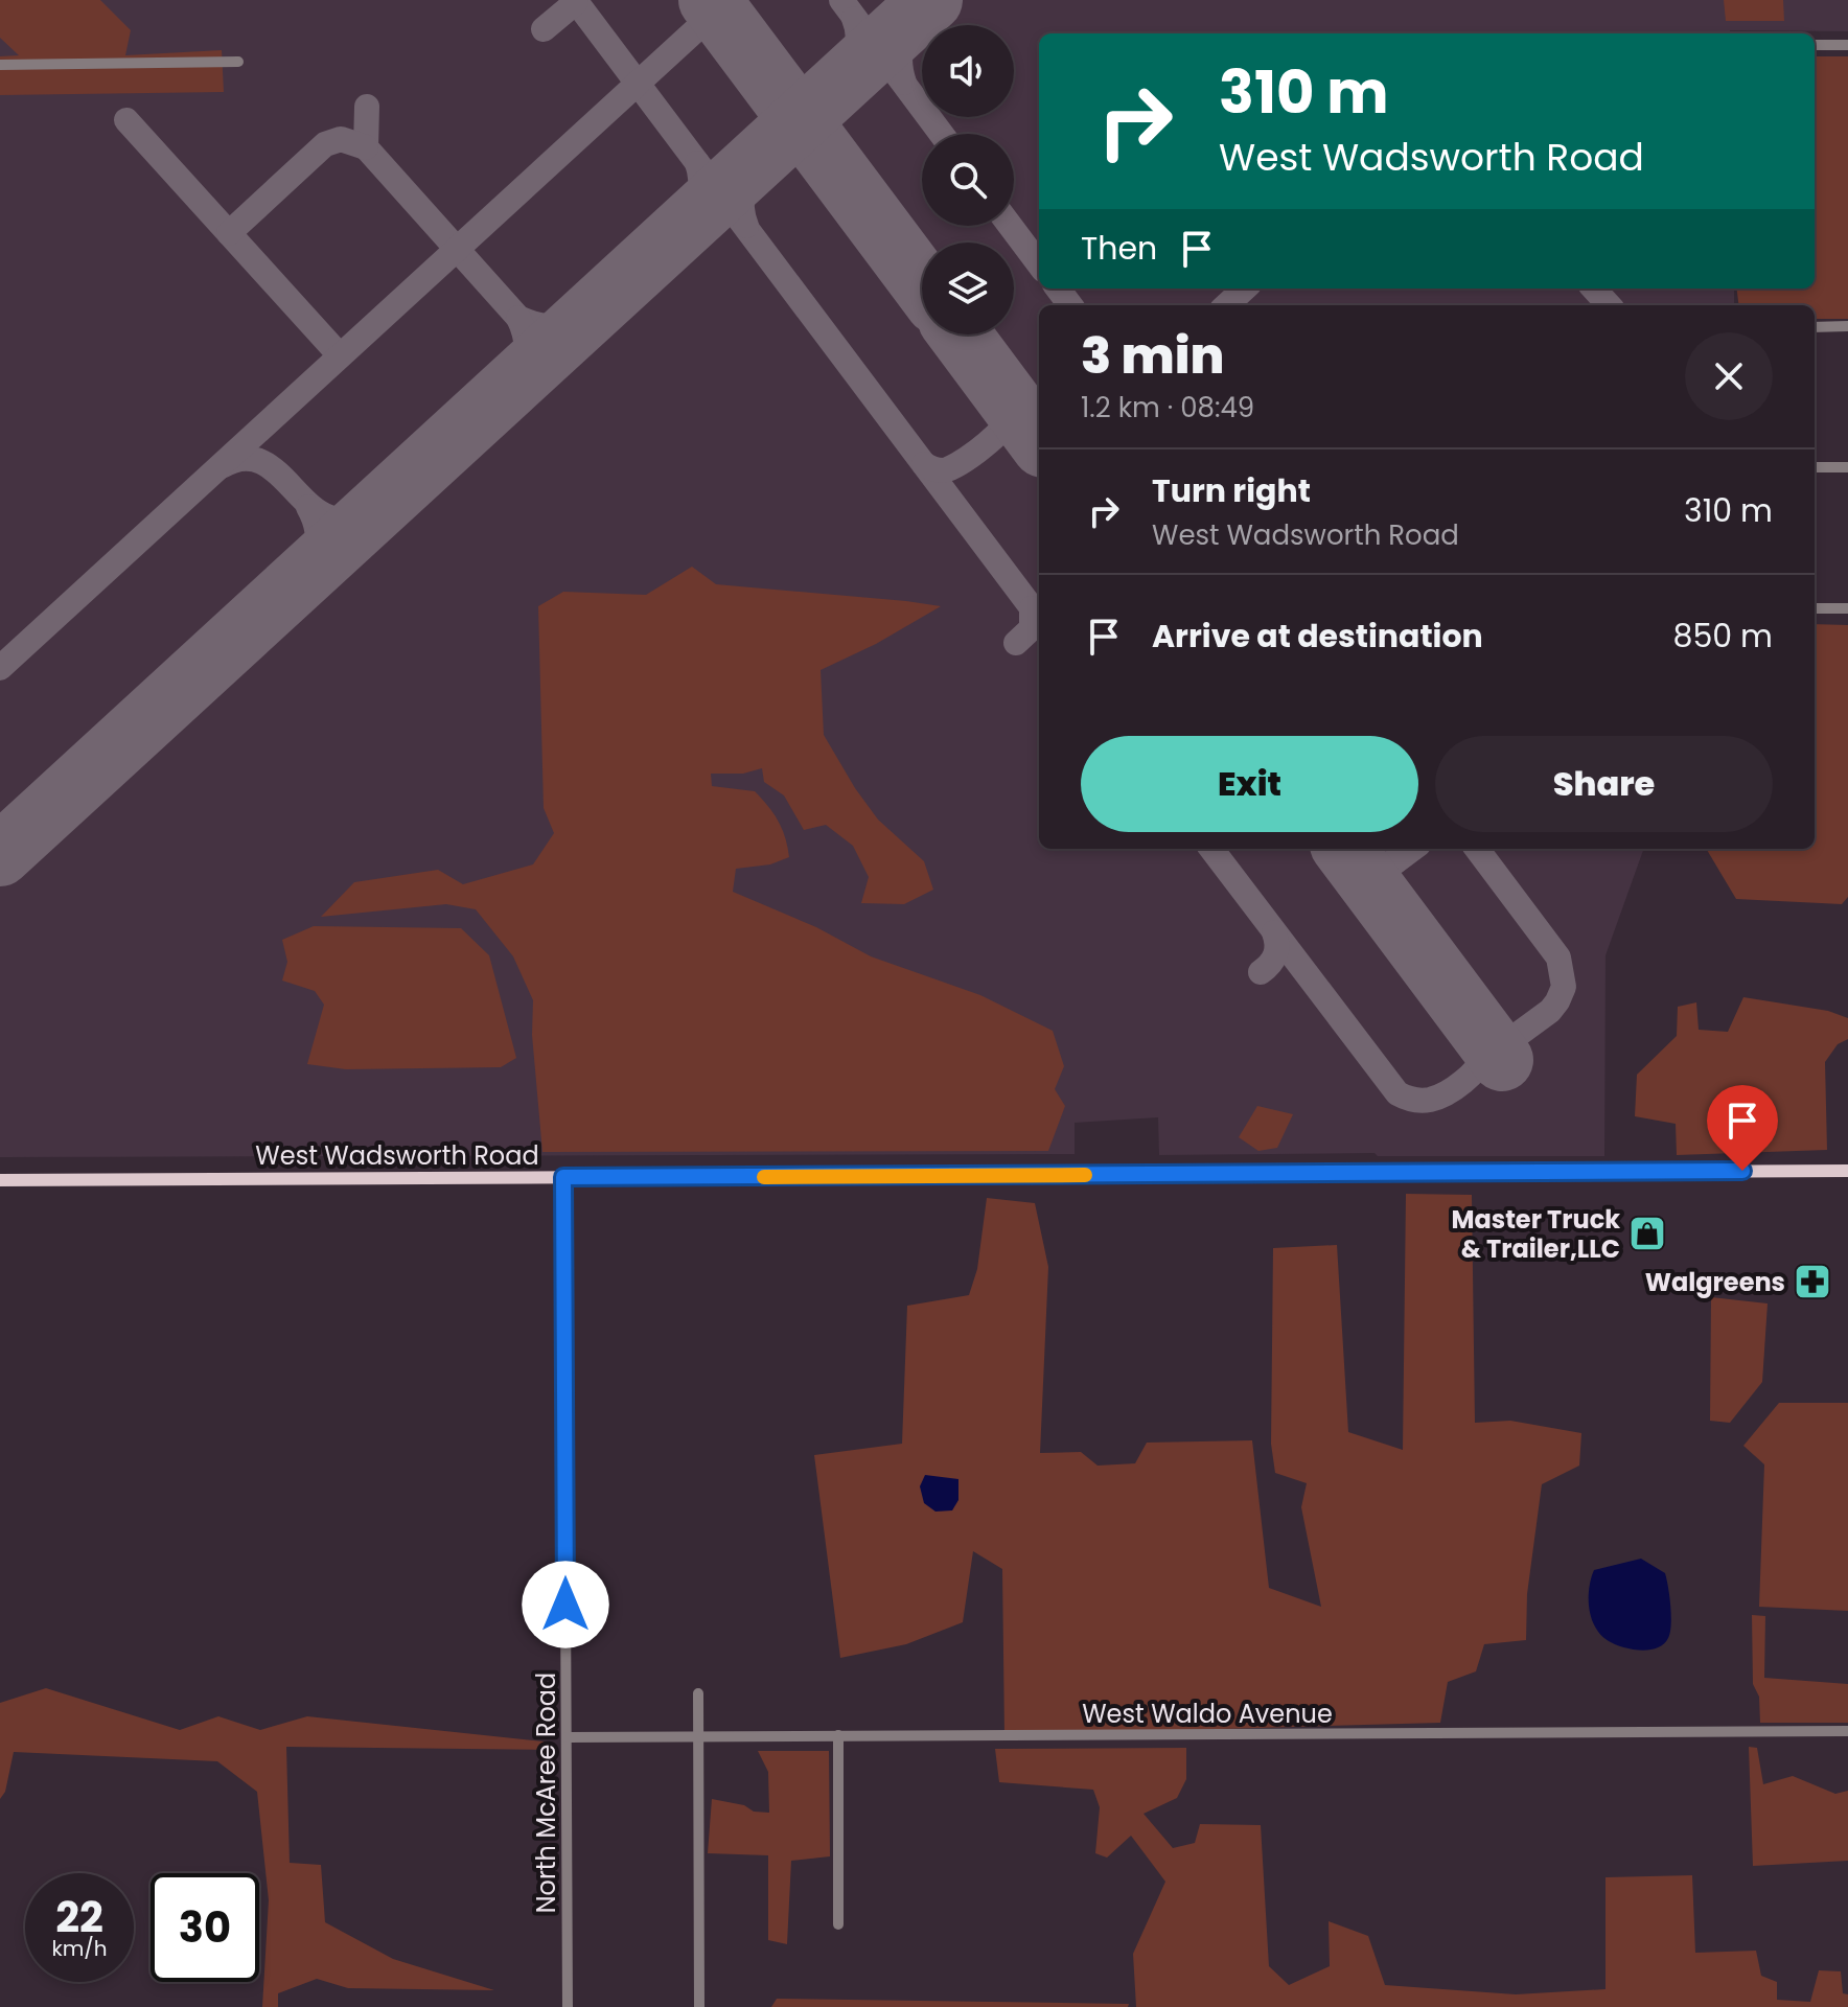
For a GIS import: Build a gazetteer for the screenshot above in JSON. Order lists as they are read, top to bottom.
{
  "streets": {
    "main road": ["West Wadsworth Road"],
    "street": ["West Waldo Avenue", "North McAree Road"]
  },
  "crossings": [
    ["West Wadsworth Road", "North McAree Road"],
    ["West Waldo Avenue", "North McAree Road"]
  ],
  "places": {
    "shop": ["Master Truck & Trailer,LLC"],
    "pharmacy": ["Walgreens"]
  },
  "page": {
    "turn": ["310 m", "West Wadsworth Road"],
    "then": "Then",
    "heading": ["3 min", "1.2 km · 08:49"],
    "list": [
      {
        "name": "Turn right",
        "note": "West Wadsworth Road",
        "value": "310 m"
      },
      {
        "name": "Arrive at destination",
        "value": "850 m"
      }
    ],
    "buttons": ["Exit", "Share"],
    "speed": "22 km/h",
    "limit": "30"
  }
}
